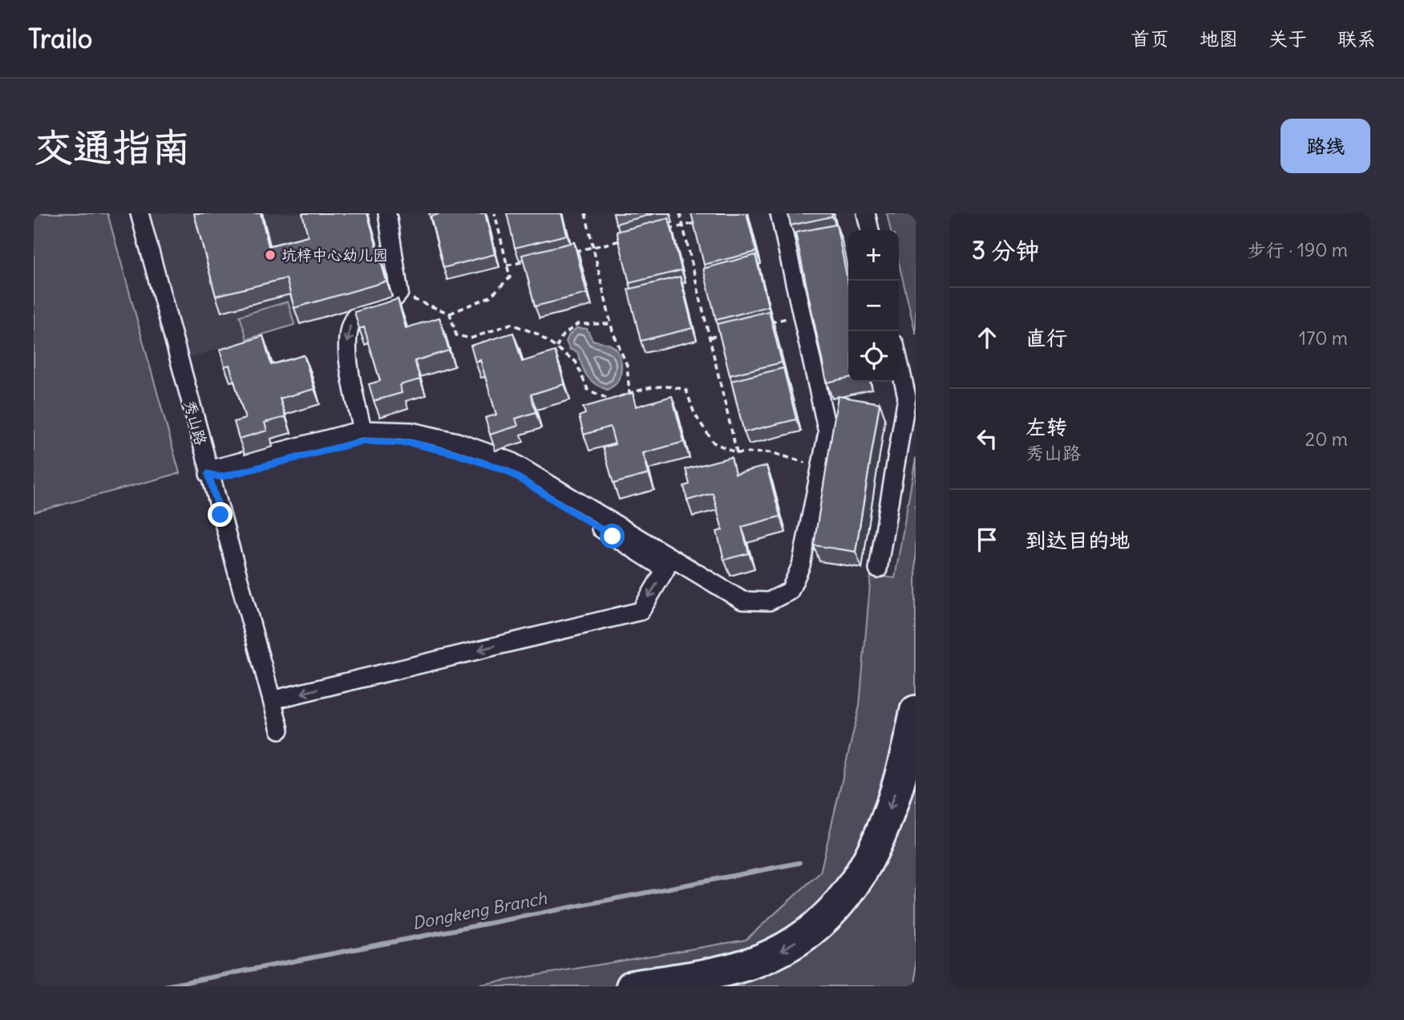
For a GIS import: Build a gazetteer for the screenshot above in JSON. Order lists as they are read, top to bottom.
{
  "streets": {
    "street": ["秀山路"]
  },
  "water": ["Dongkeng Branch"],
  "places": ["坑梓中心幼儿园"],
  "page": {
    "header": "Trailo",
    "nav": [
      "首页",
      "地图",
      "关于",
      "联系"
    ],
    "buttons": "路线",
    "title": "交通指南",
    "heading": ["3 分钟", "步行 · 190 m"],
    "map_buttons": ["+", "−"],
    "list": [
      ["直行", "170 m"],
      ["左转", "秀山路", "20 m"],
      "到达目的地"
    ]
  }
}
